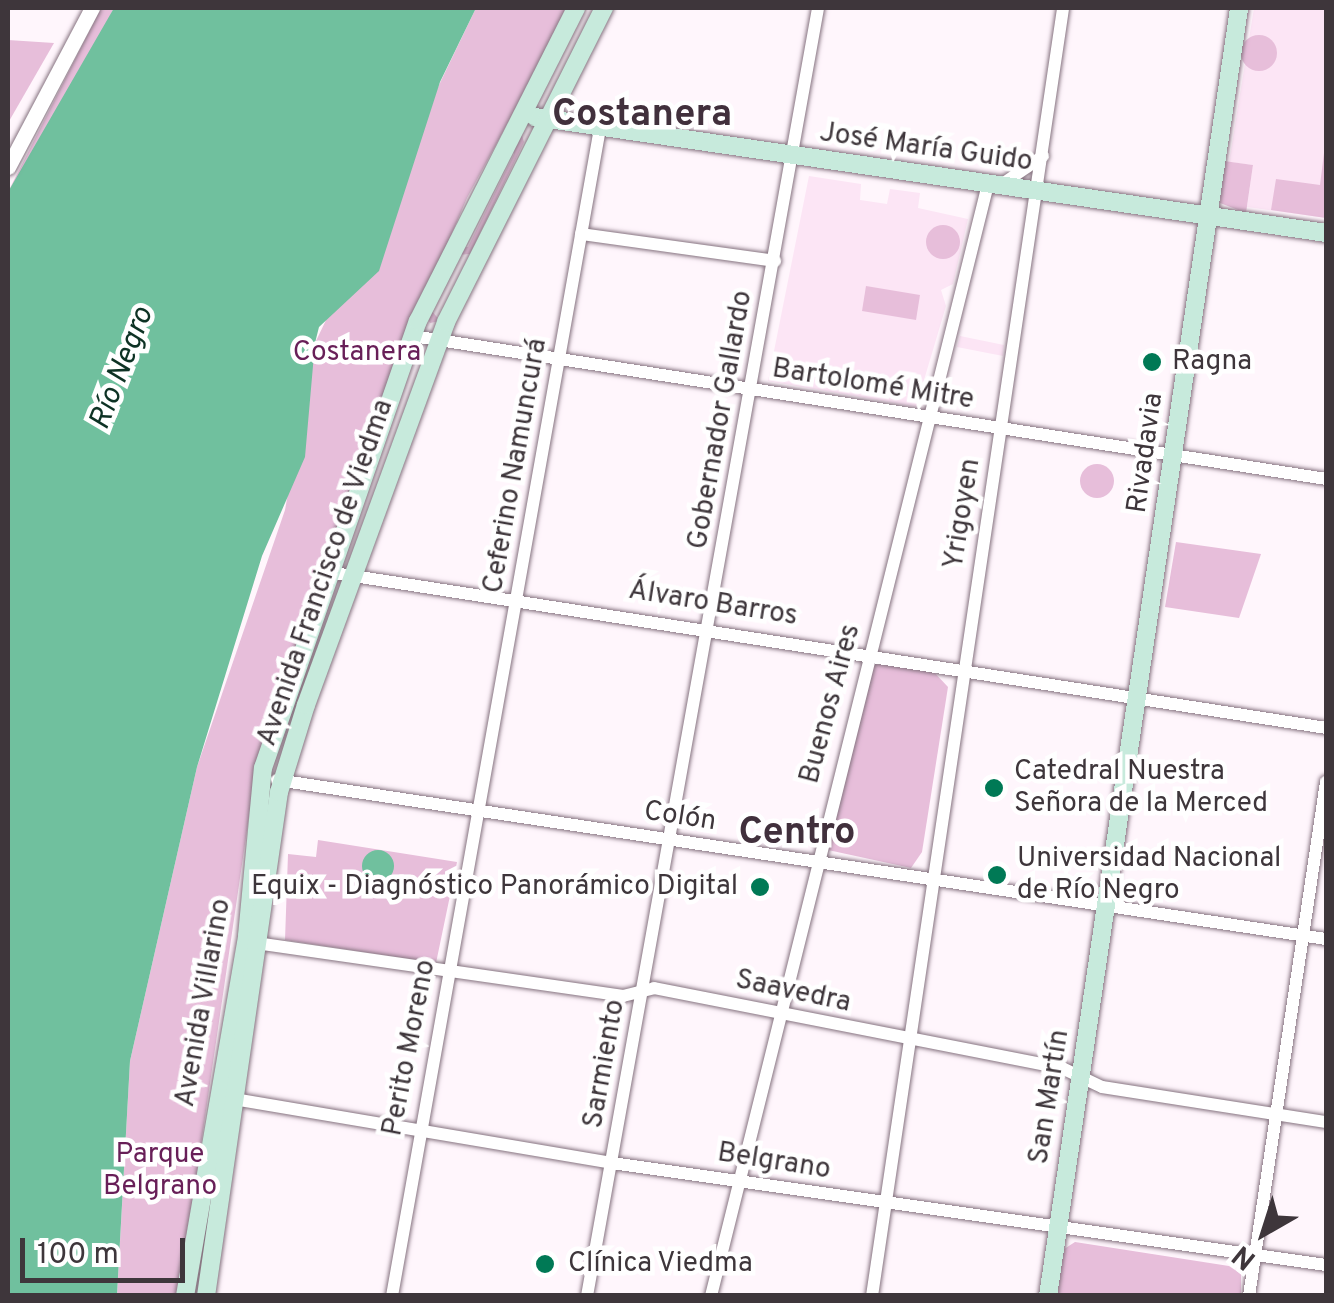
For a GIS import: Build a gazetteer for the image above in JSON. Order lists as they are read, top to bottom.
{
  "streets": {
    "main road": [
      "José María Guido",
      "Rivadavia",
      "Avenida Francisco de Viedma",
      "Avenida Villarino",
      "San Martín"
    ],
    "street": [
      "Bartolomé Mitre",
      "Gobernador Gallardo",
      "Ceferino Namuncurá",
      "Yrigoyen",
      "Álvaro Barros",
      "Buenos Aires",
      "Colón",
      "Saavedra",
      "Perito Moreno",
      "Sarmiento",
      "Belgrano"
    ]
  },
  "crossings": [
    ["José María Guido", "Gobernador Gallardo"],
    ["José María Guido", "Rivadavia"],
    ["José María Guido", "Ceferino Namuncurá"],
    ["José María Guido", "Yrigoyen"],
    ["José María Guido", "Avenida Francisco de Viedma"],
    ["José María Guido", "Buenos Aires"],
    ["Bartolomé Mitre", "Gobernador Gallardo"],
    ["Bartolomé Mitre", "Rivadavia"],
    ["Bartolomé Mitre", "Ceferino Namuncurá"],
    ["Bartolomé Mitre", "Yrigoyen"],
    ["Bartolomé Mitre", "Avenida Francisco de Viedma"],
    ["Bartolomé Mitre", "Buenos Aires"],
    ["Gobernador Gallardo", "Álvaro Barros"],
    ["Gobernador Gallardo", "Colón"],
    ["Gobernador Gallardo", "Sarmiento"],
    ["Rivadavia", "Álvaro Barros"],
    ["Rivadavia", "Colón"],
    ["Rivadavia", "San Martín"],
    ["Ceferino Namuncurá", "Álvaro Barros"],
    ["Ceferino Namuncurá", "Colón"],
    ["Ceferino Namuncurá", "Perito Moreno"],
    ["Yrigoyen", "Álvaro Barros"],
    ["Yrigoyen", "Colón"],
    ["Yrigoyen", "Saavedra"],
    ["Yrigoyen", "Belgrano"],
    ["Avenida Francisco de Viedma", "Álvaro Barros"],
    ["Avenida Francisco de Viedma", "Colón"],
    ["Avenida Francisco de Viedma", "Avenida Villarino"],
    ["Álvaro Barros", "Buenos Aires"],
    ["Buenos Aires", "Colón"],
    ["Buenos Aires", "Saavedra"],
    ["Buenos Aires", "Belgrano"],
    ["Colón", "Avenida Villarino"],
    ["Colón", "Perito Moreno"],
    ["Colón", "Sarmiento"],
    ["Colón", "San Martín"],
    ["Saavedra", "Avenida Villarino"],
    ["Saavedra", "Perito Moreno"],
    ["Saavedra", "Sarmiento"],
    ["Saavedra", "San Martín"],
    ["Avenida Villarino", "Belgrano"],
    ["Perito Moreno", "Belgrano"],
    ["Sarmiento", "Belgrano"],
    ["San Martín", "Belgrano"]
  ],
  "districts": ["Costanera", "Centro"],
  "water": ["Río Negro"],
  "parks": ["Costanera", "Parque Belgrano"],
  "places": [
    "Ragna",
    "Catedral Nuestra Señora de la Merced",
    "Universidad Nacional de Río Negro",
    "Equix - Diagnóstico Panorámico Digital",
    "Clínica Viedma"
  ],
  "scale_bar": "100 m",
  "north": "bottom left"
}
